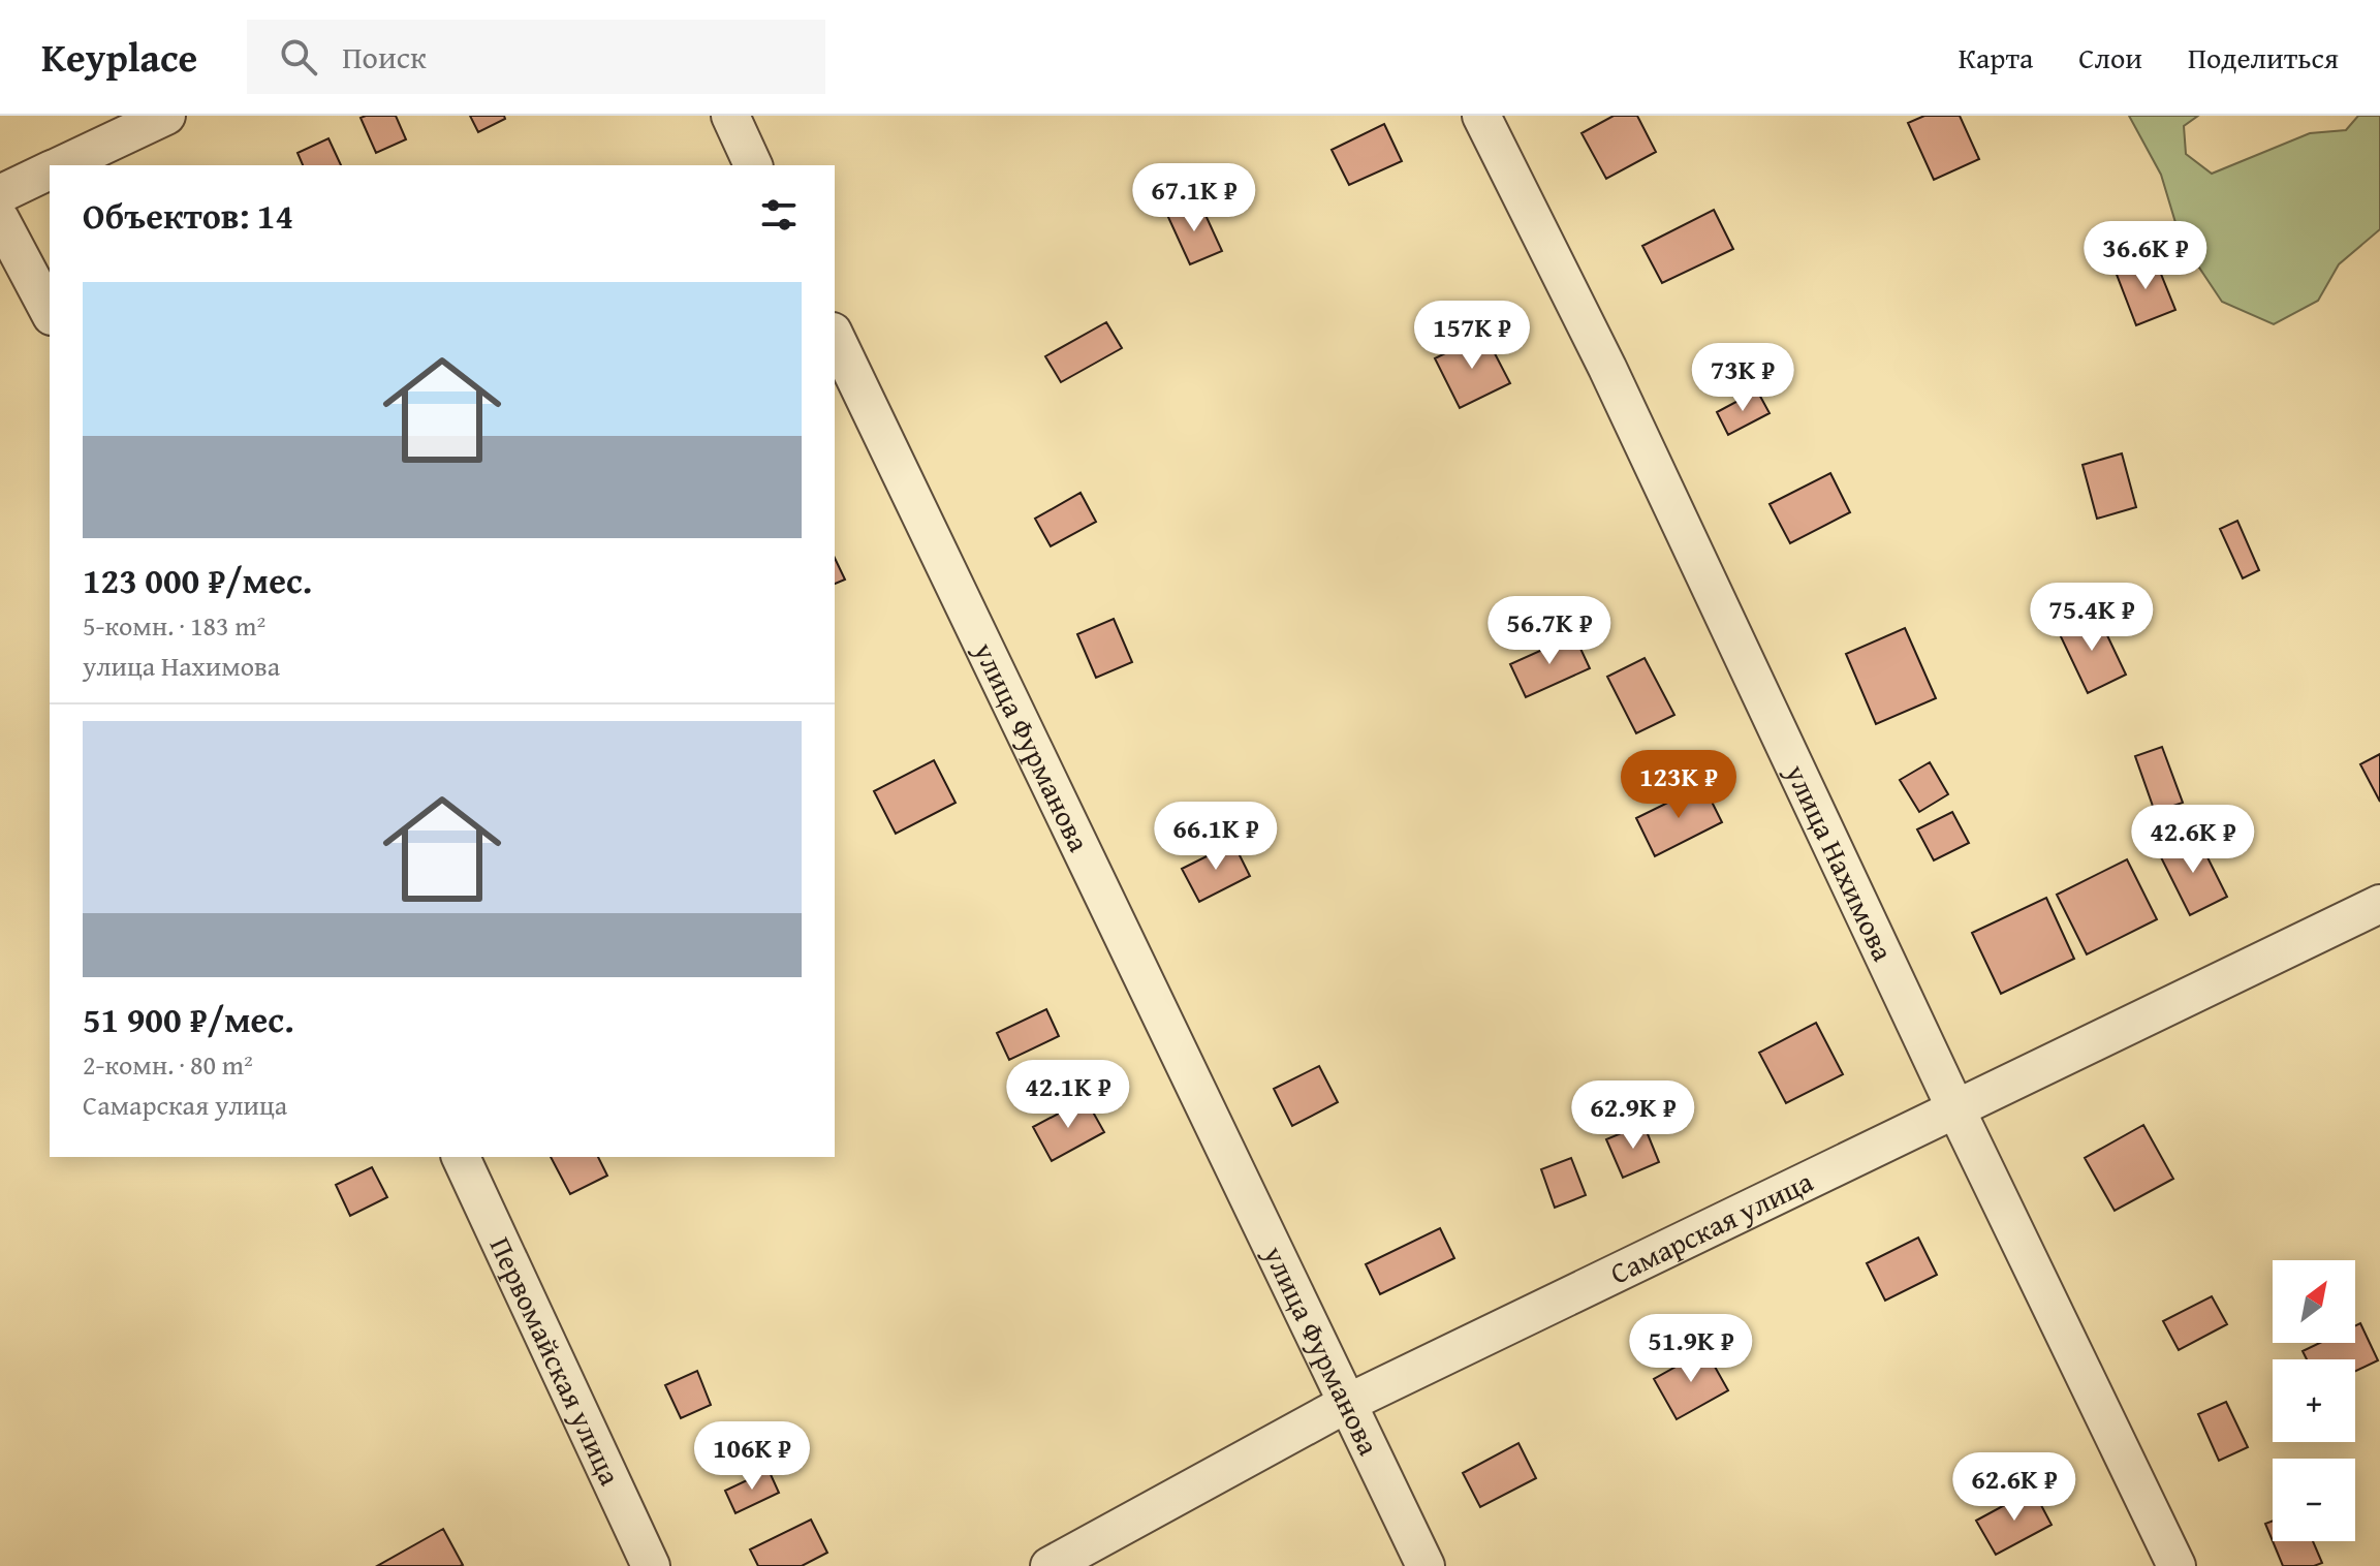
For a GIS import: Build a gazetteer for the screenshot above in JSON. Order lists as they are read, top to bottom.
{
  "streets": {
    "street": [
      "улица Фурманова",
      "улица Нахимова",
      "Самарская улица",
      "Первомайская улица"
    ]
  },
  "crossings": [
    ["улица Фурманова", "Самарская улица"],
    ["улица Нахимова", "Самарская улица"]
  ],
  "north": "top right",
  "page": {
    "header": "Keyplace",
    "search": "Поиск",
    "nav": ["Карта", "Слои", "Поделиться"],
    "price": [
      "67.1K ₽",
      "36.6K ₽",
      "157K ₽",
      "73K ₽",
      "75.4K ₽",
      "56.7K ₽",
      "123K ₽",
      "66.1K ₽",
      "42.6K ₽",
      "42.1K ₽",
      "62.9K ₽",
      "51.9K ₽",
      "106K ₽",
      "62.6K ₽"
    ],
    "heading": "Объектов: 14",
    "list": [
      {
        "name": "123 000 ₽/мес.",
        "note": "5-комн. · 183 m² · улица Нахимова"
      },
      {
        "name": "51 900 ₽/мес.",
        "note": "2-комн. · 80 m² · Самарская улица"
      }
    ],
    "map_buttons": ["+", "−"]
  }
}
